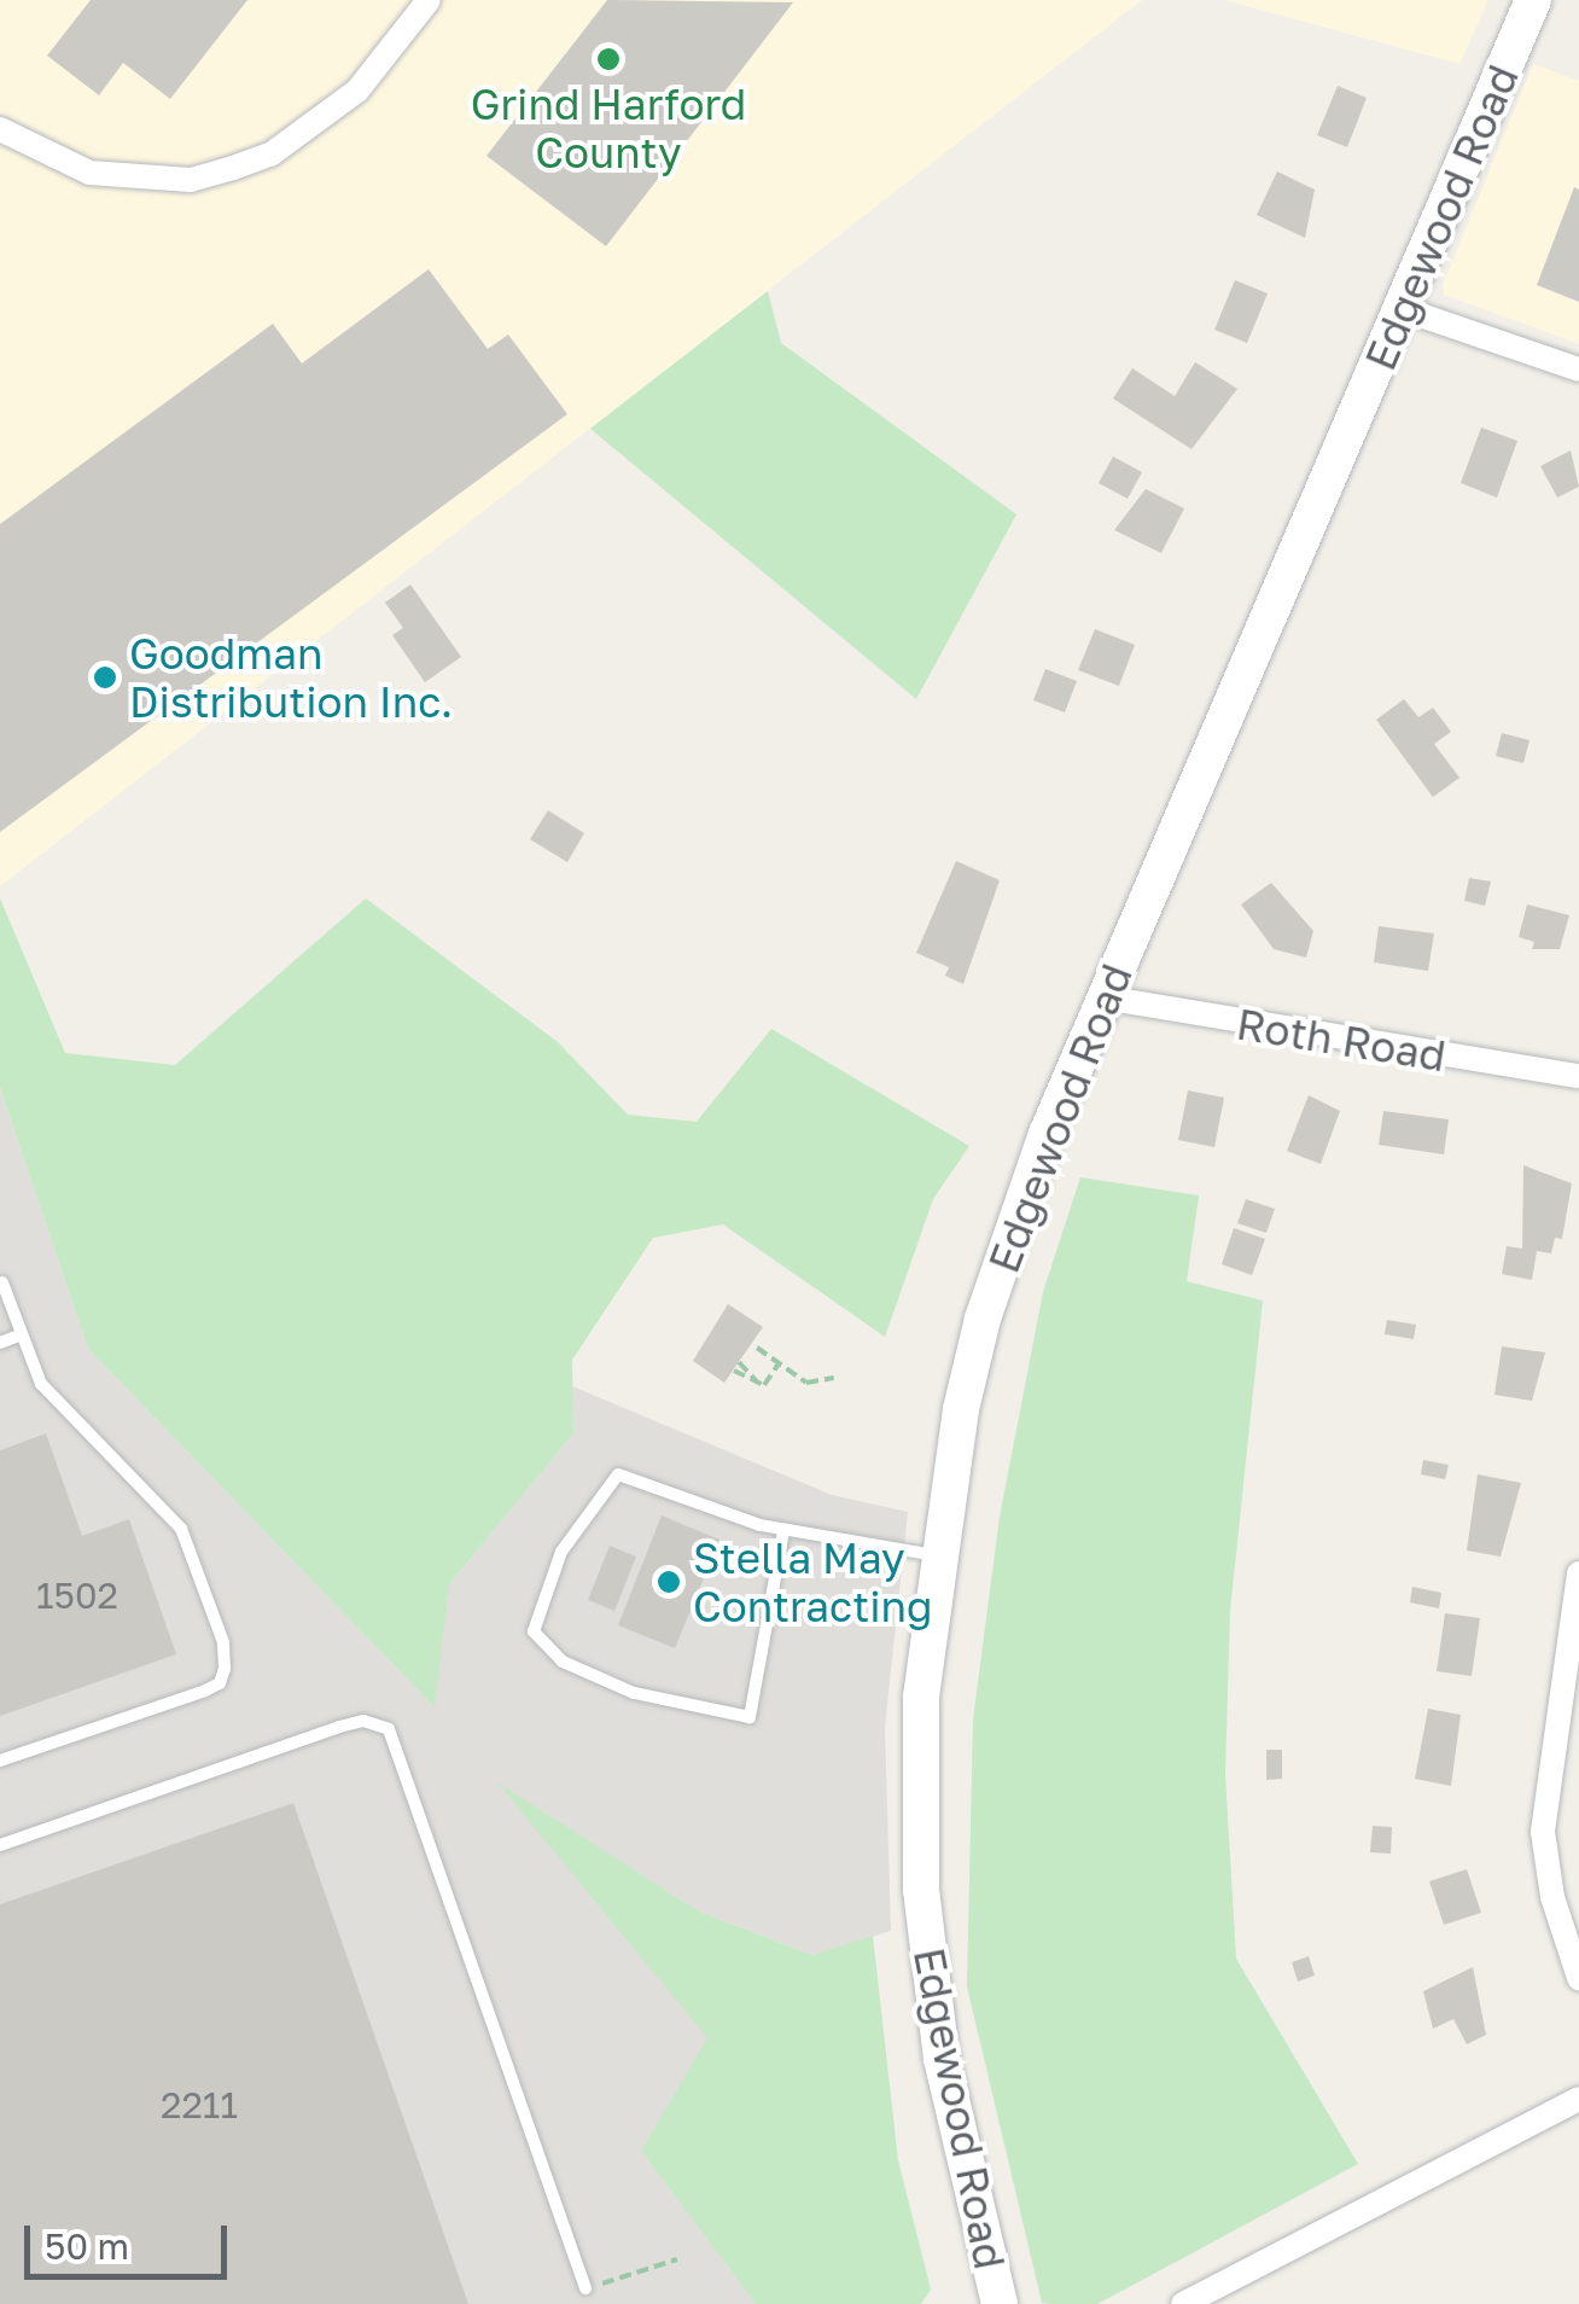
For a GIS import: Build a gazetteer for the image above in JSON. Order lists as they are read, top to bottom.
{
  "streets": {
    "street": ["Edgewood Road", "Roth Road"]
  },
  "crossings": [
    ["Edgewood Road", "Roth Road"]
  ],
  "places": ["Grind Harford County", "Goodman Distribution Inc.", "Stella May Contracting"],
  "house_numbers": ["1502", "2211"],
  "scale_bar": "50 m"
}
